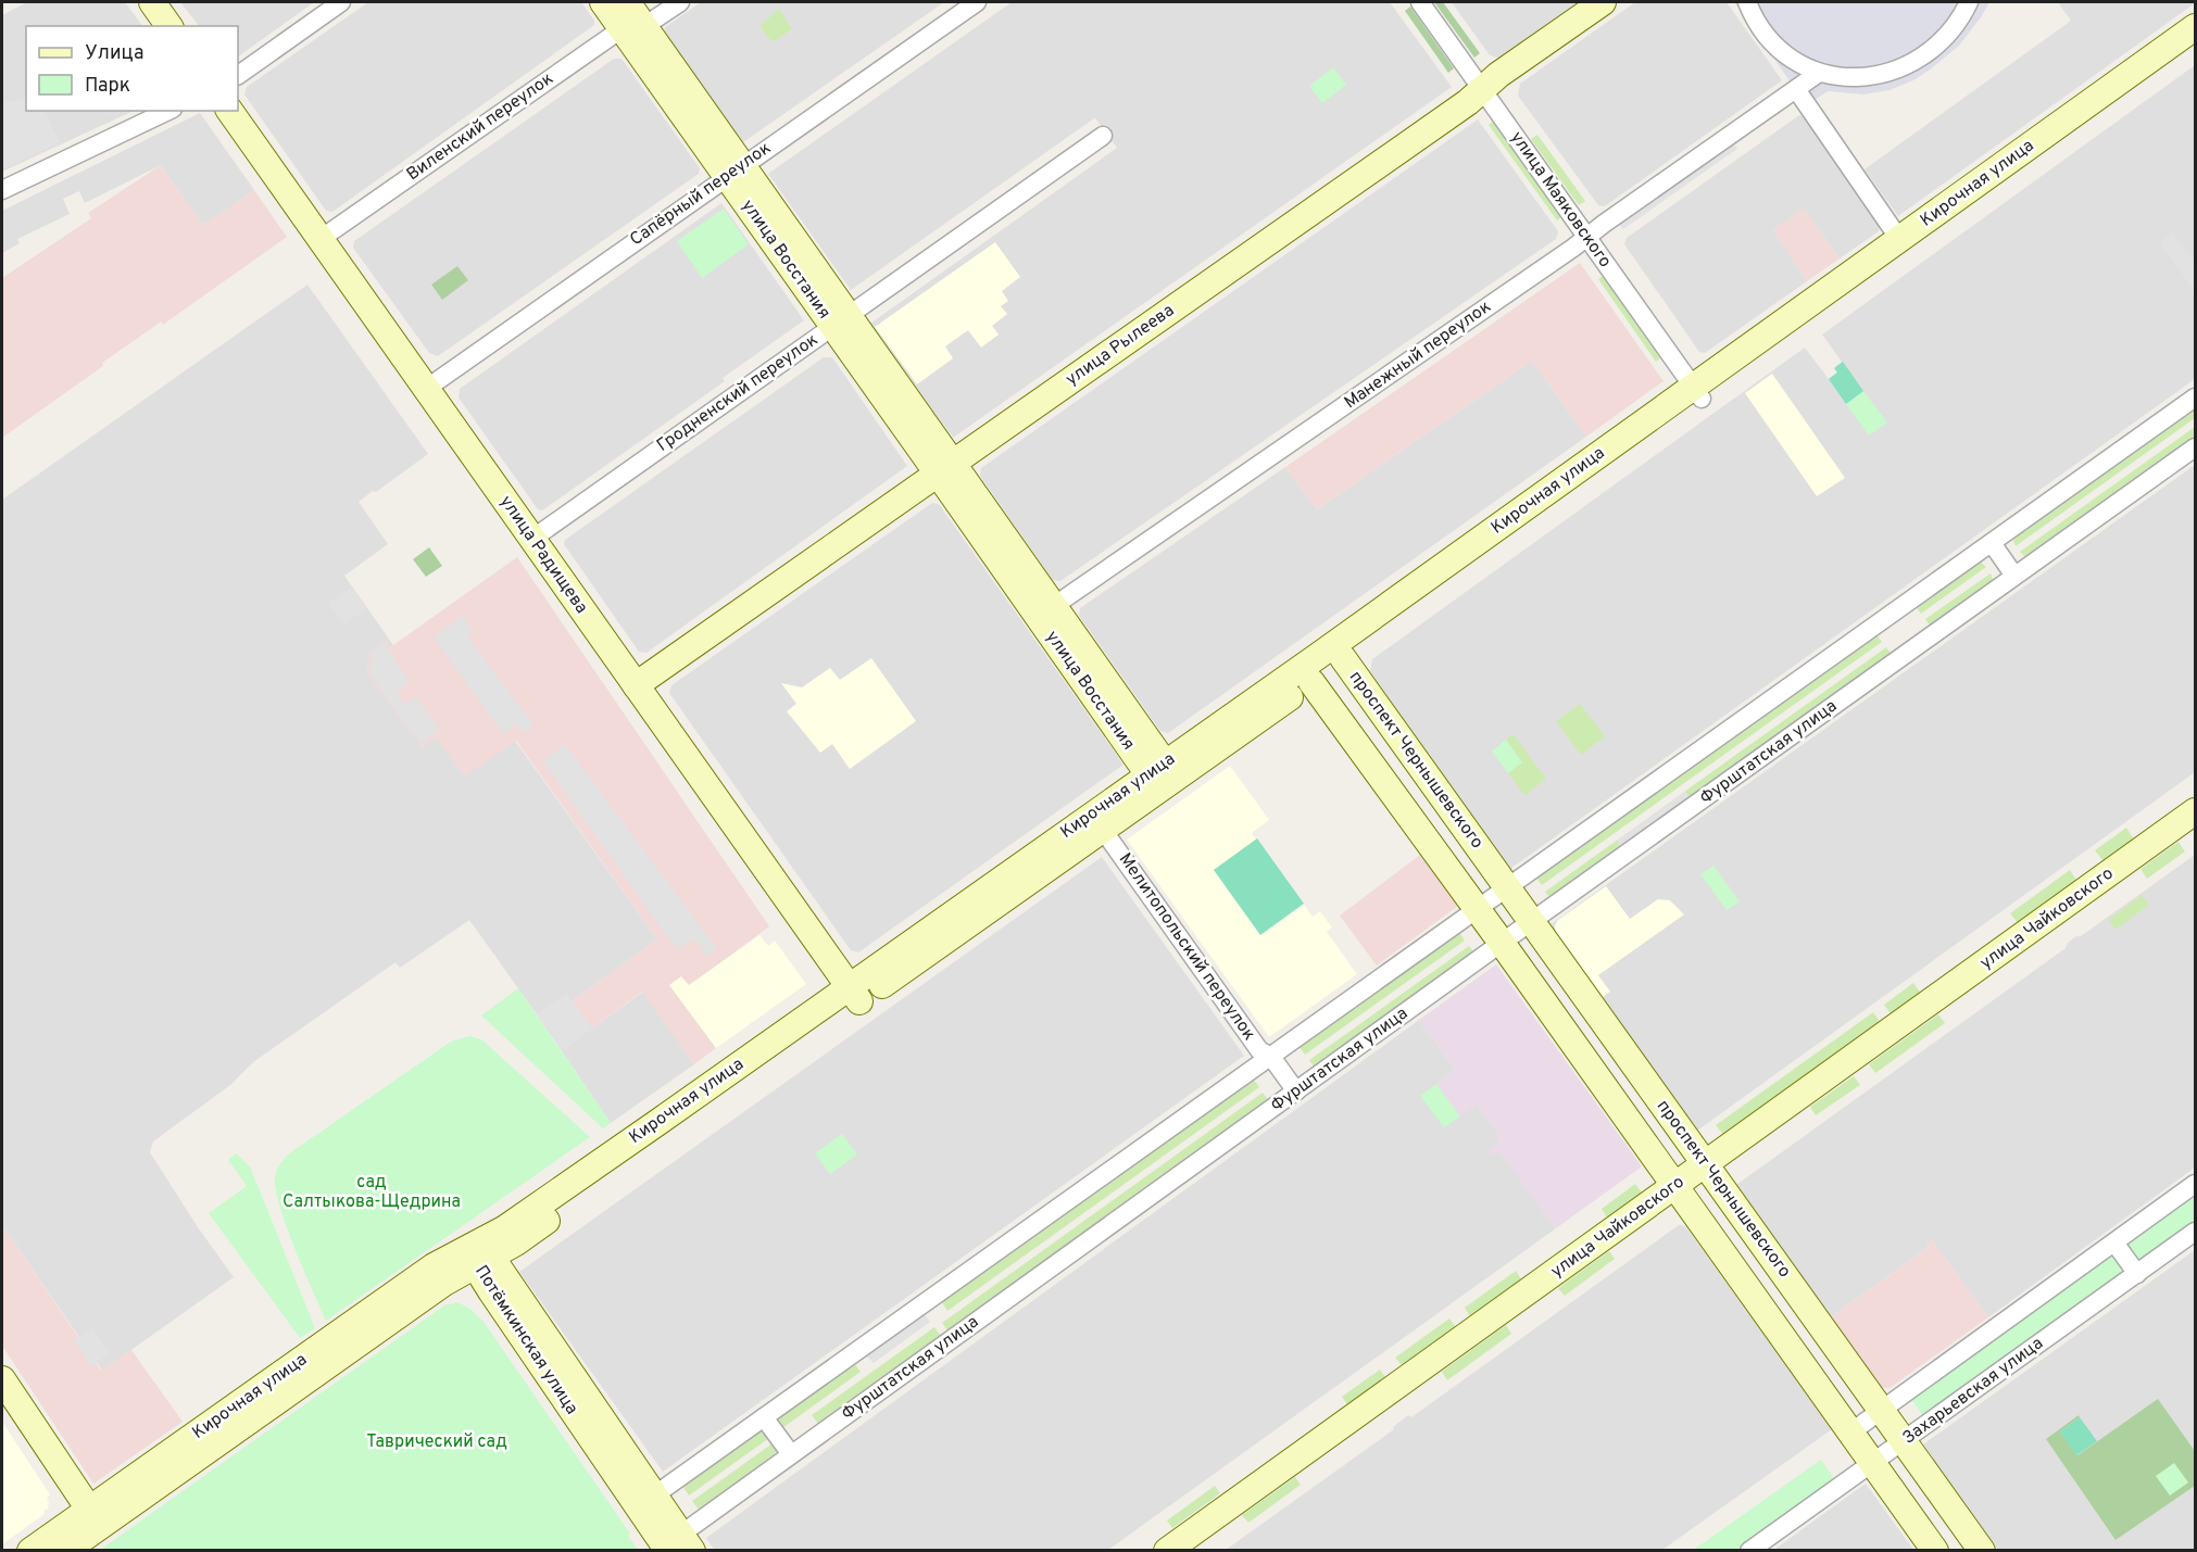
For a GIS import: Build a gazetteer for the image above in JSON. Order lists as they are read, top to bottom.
{
  "streets": {
    "street": [
      "Виленский переулок",
      "Кирочная улица",
      "Сапёрный переулок",
      "улица Маяковского",
      "улица Восстания",
      "улица Рылеева",
      "Манежный переулок",
      "Гродненский переулок",
      "улица Радищева",
      "Фурштатская улица",
      "проспект Чернышевского",
      "улица Чайковского",
      "Мелитопольский переулок",
      "Потёмкинская улица",
      "Захарьевская улица"
    ]
  },
  "crossings": [
    ["Виленский переулок", "улица Восстания"],
    ["Виленский переулок", "улица Радищева"],
    ["Кирочная улица", "улица Маяковского"],
    ["Кирочная улица", "улица Восстания"],
    ["Кирочная улица", "улица Радищева"],
    ["Кирочная улица", "проспект Чернышевского"],
    ["Кирочная улица", "Мелитопольский переулок"],
    ["Кирочная улица", "Потёмкинская улица"],
    ["Сапёрный переулок", "улица Восстания"],
    ["Сапёрный переулок", "улица Радищева"],
    ["улица Маяковского", "улица Рылеева"],
    ["улица Маяковского", "Манежный переулок"],
    ["улица Восстания", "улица Рылеева"],
    ["улица Восстания", "Манежный переулок"],
    ["улица Восстания", "Гродненский переулок"],
    ["улица Рылеева", "улица Радищева"],
    ["Гродненский переулок", "улица Радищева"],
    ["Фурштатская улица", "проспект Чернышевского"],
    ["Фурштатская улица", "Мелитопольский переулок"],
    ["Фурштатская улица", "Потёмкинская улица"],
    ["проспект Чернышевского", "улица Чайковского"],
    ["проспект Чернышевского", "Захарьевская улица"]
  ],
  "parks": ["сад Салтыкова-Щедрина", "Таврический сад"],
  "legend": ["Улица", "Парк"]
}
